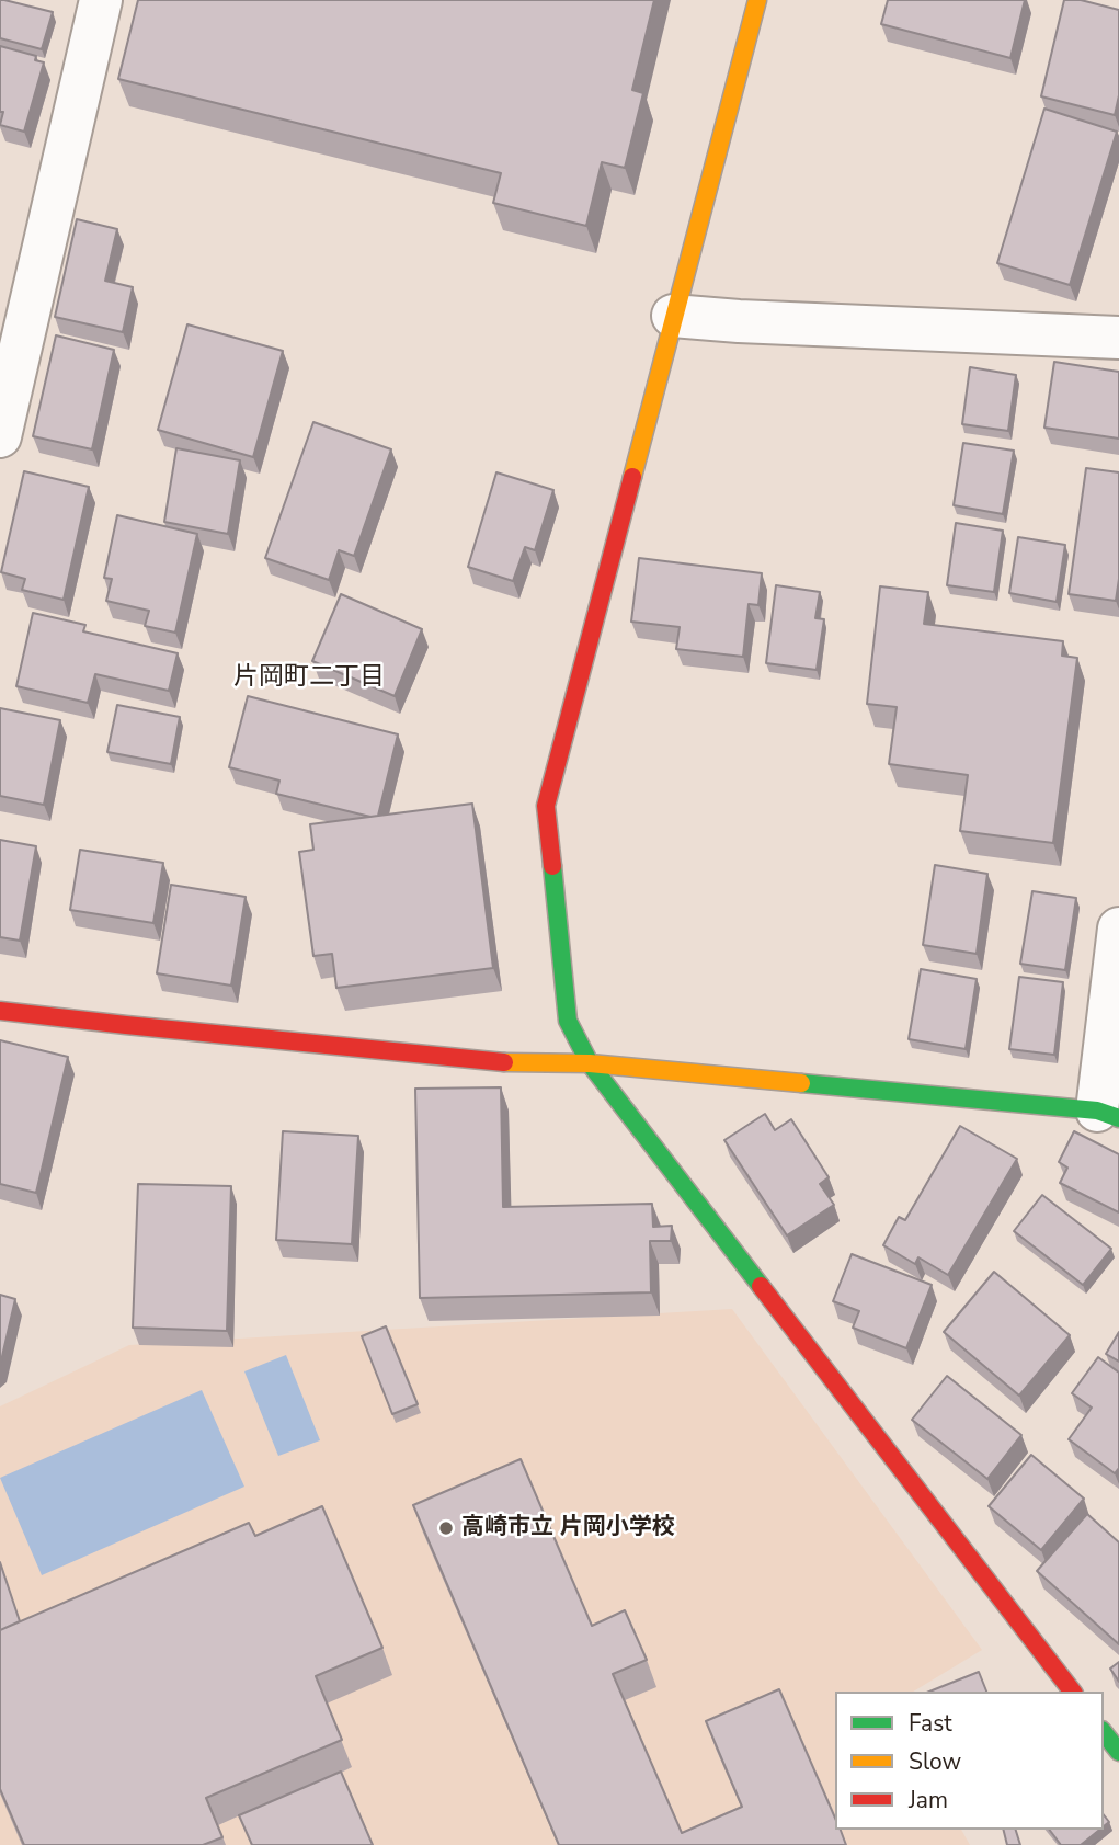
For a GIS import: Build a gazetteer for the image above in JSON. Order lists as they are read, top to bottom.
{
  "districts": ["片岡町二丁目"],
  "places": ["高崎市立 片岡小学校"],
  "legend": ["Fast", "Slow", "Jam"]
}
